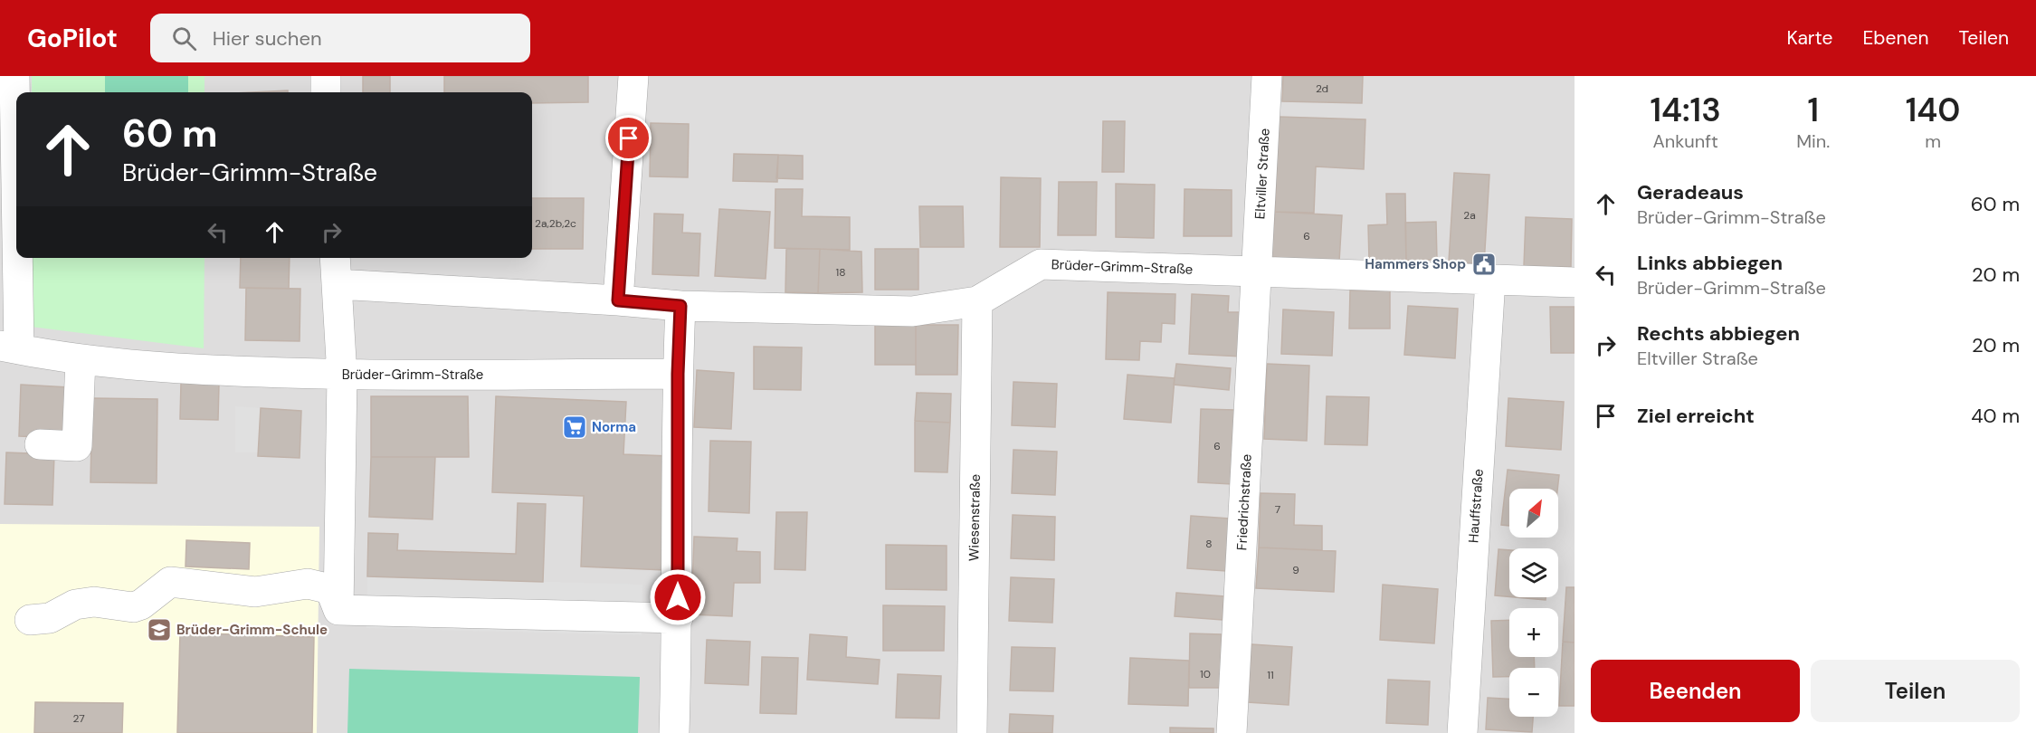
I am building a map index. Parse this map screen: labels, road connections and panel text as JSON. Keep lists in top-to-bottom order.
{
  "streets": {
    "street": [
      "Eltviller Straße",
      "Brüder-Grimm-Straße",
      "Friedrichstraße",
      "Hauffstraße",
      "Wiesenstraße"
    ]
  },
  "crossings": [
    ["Eltviller Straße", "Brüder-Grimm-Straße"],
    ["Eltviller Straße", "Friedrichstraße"],
    ["Brüder-Grimm-Straße", "Friedrichstraße"],
    ["Brüder-Grimm-Straße", "Hauffstraße"],
    ["Brüder-Grimm-Straße", "Wiesenstraße"]
  ],
  "places": {
    "public building": ["Hammers Shop"],
    "supermarket": ["Norma"],
    "school or university": ["Brüder-Grimm-Schule"]
  },
  "house_numbers": [
    "2d",
    "2a",
    "2a,2b,2c",
    "6",
    "18",
    "6",
    "7",
    "8",
    "9",
    "10",
    "11",
    "27"
  ],
  "north": "top right",
  "page": {
    "header": "GoPilot",
    "search": "Hier suchen",
    "nav": ["Karte", "Ebenen", "Teilen"],
    "eta": [
      "14:13",
      "Ankunft",
      "1",
      "Min.",
      "140",
      "m"
    ],
    "turn": ["60 m", "Brüder-Grimm-Straße"],
    "list": [
      {
        "name": "Geradeaus",
        "note": "Brüder-Grimm-Straße",
        "value": "60 m"
      },
      {
        "name": "Links abbiegen",
        "note": "Brüder-Grimm-Straße",
        "value": "20 m"
      },
      {
        "name": "Rechts abbiegen",
        "note": "Eltviller Straße",
        "value": "20 m"
      },
      {
        "name": "Ziel erreicht",
        "value": "40 m"
      }
    ],
    "map_buttons": ["+", "−"],
    "buttons": ["Beenden", "Teilen"]
  }
}
